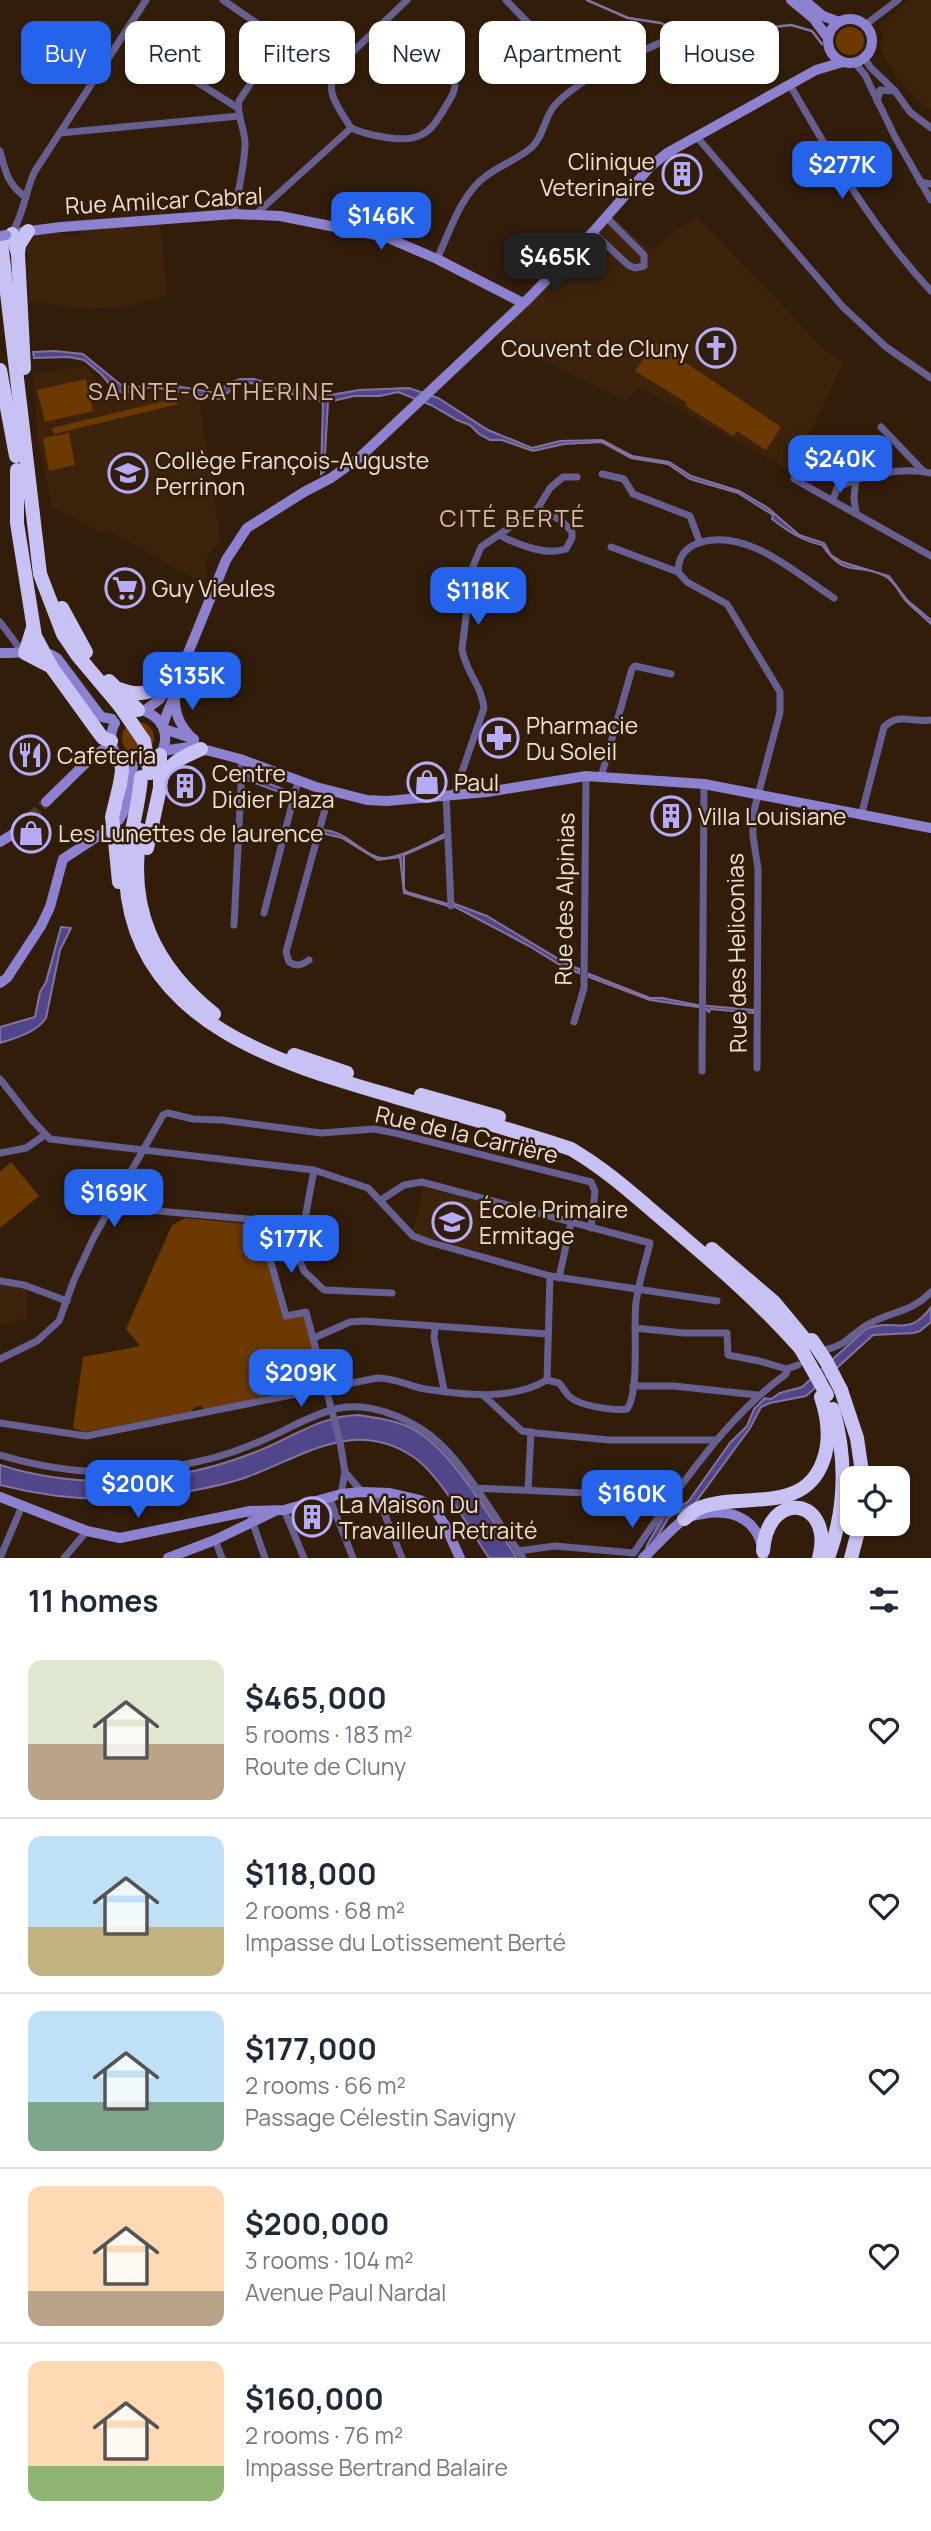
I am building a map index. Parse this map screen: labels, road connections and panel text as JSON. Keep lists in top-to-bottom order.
{
  "streets": {
    "main road": ["Rue Amilcar Cabral"],
    "street": ["Rue des Alpinias", "Rue des Heliconias", "Rue de la Carrière"]
  },
  "districts": ["SAINTE-CATHERINE", "CITÉ BERTÉ"],
  "places": {
    "building": [
      "Clinique Veterinaire",
      "Centre Didier Plaza",
      "Villa Louisiane",
      "La Maison Du Travailleur Retraité"
    ],
    "church": ["Couvent de Cluny"],
    "school or university": ["Collège François-Auguste Perrinon", "École Primaire Ermitage"],
    "supermarket": ["Guy Vieules"],
    "pharmacy": ["Pharmacie Du Soleil"],
    "restaurant": ["Cafeteria"],
    "shop": ["Paul", "Les Lunettes de laurence"]
  },
  "page": {
    "chip": [
      "Buy",
      "Rent",
      "Filters",
      "New",
      "Apartment",
      "House"
    ],
    "price": [
      "$277K",
      "$146K",
      "$465K",
      "$240K",
      "$118K",
      "$135K",
      "$169K",
      "$177K",
      "$209K",
      "$200K",
      "$160K"
    ],
    "heading": "11 homes",
    "list": [
      {
        "name": "$465,000",
        "note": "5 rooms · 183 m² · Route de Cluny"
      },
      {
        "name": "$118,000",
        "note": "2 rooms · 68 m² · Impasse du Lotissement Berté"
      },
      {
        "name": "$177,000",
        "note": "2 rooms · 66 m² · Passage Célestin Savigny"
      },
      {
        "name": "$200,000",
        "note": "3 rooms · 104 m² · Avenue Paul Nardal"
      },
      {
        "name": "$160,000",
        "note": "2 rooms · 76 m² · Impasse Bertrand Balaire"
      }
    ]
  }
}
